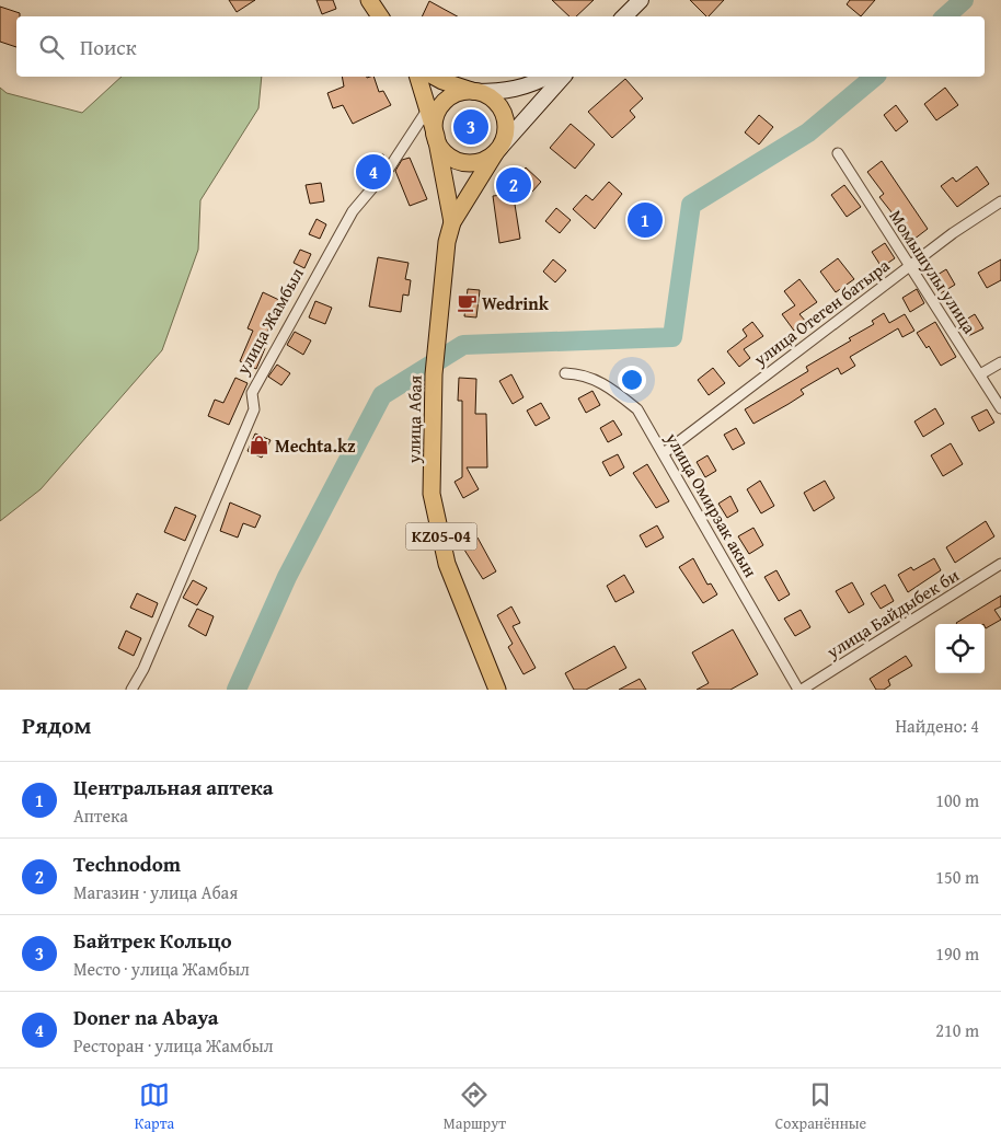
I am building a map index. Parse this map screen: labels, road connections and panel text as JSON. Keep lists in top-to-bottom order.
{
  "streets": {
    "main road": ["улица Абая", "KZ05-04"],
    "street": [
      "Момышулы улица",
      "улица Отеген батыра",
      "улица Жамбыл",
      "улица Омирзак акын",
      "улица Байдыбек би"
    ]
  },
  "crossings": [
    ["Момышулы улица", "улица Отеген батыра"],
    ["улица Отеген батыра", "улица Омирзак акын"],
    ["улица Жамбыл", "KZ05-04"],
    ["улица Абая", "KZ05-04"],
    ["улица Омирзак акын", "улица Байдыбек би"]
  ],
  "places": {
    "cafe": ["Wedrink"],
    "shop": ["Mechta.kz"]
  },
  "page": {
    "search": "Поиск",
    "pins": [
      "3",
      "4",
      "2",
      "1"
    ],
    "heading": ["Рядом", "Найдено: 4"],
    "list": [
      {
        "mark": "1",
        "name": "Центральная аптека",
        "note": "Аптека",
        "value": "100 m"
      },
      {
        "mark": "2",
        "name": "Technodom",
        "note": "Магазин · улица Абая",
        "value": "150 m"
      },
      {
        "mark": "3",
        "name": "Байтрек Кольцо",
        "note": "Место · улица Жамбыл",
        "value": "190 m"
      },
      {
        "mark": "4",
        "name": "Doner na Abaya",
        "note": "Ресторан · улица Жамбыл",
        "value": "210 m"
      }
    ],
    "nav": ["Карта", "Маршрут", "Сохранённые"]
  }
}
